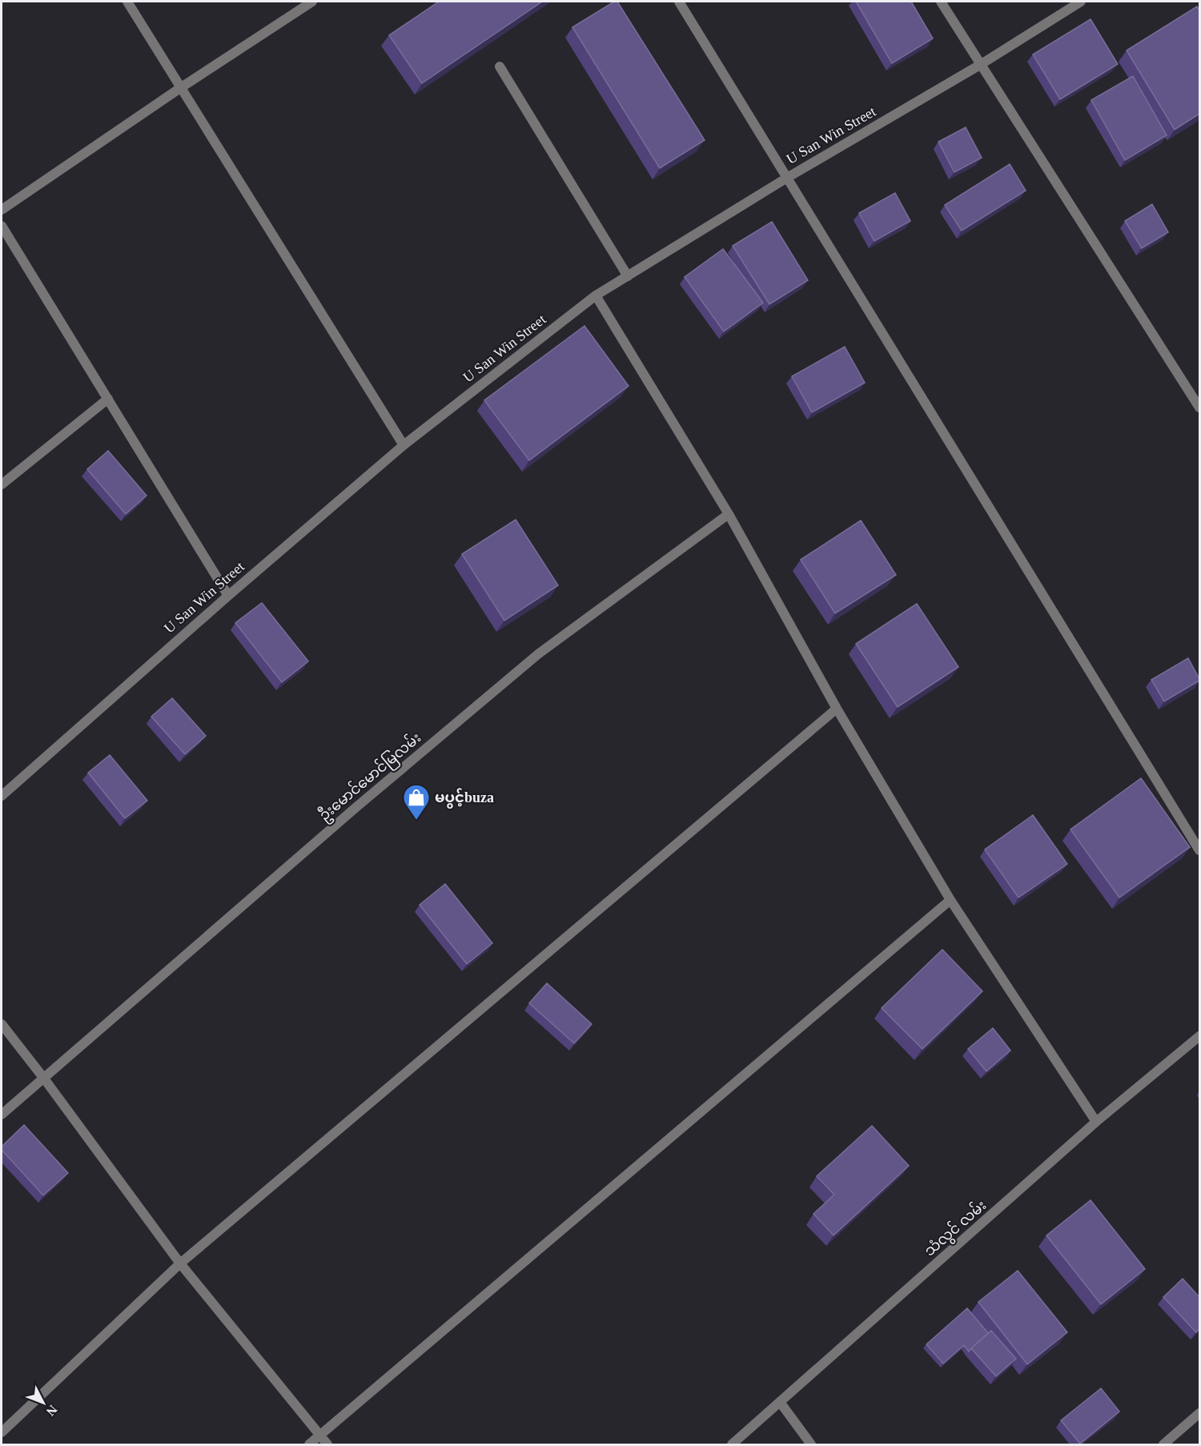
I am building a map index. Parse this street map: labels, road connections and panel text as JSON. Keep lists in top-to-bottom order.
{
  "streets": {
    "street": ["U San Win Street", "ဦးမောင်မောင်မြလမ်း", "သံလွင် လမ်း"]
  },
  "places": {
    "shop": ["မပွင့်buza"]
  },
  "north": "bottom right"
}
